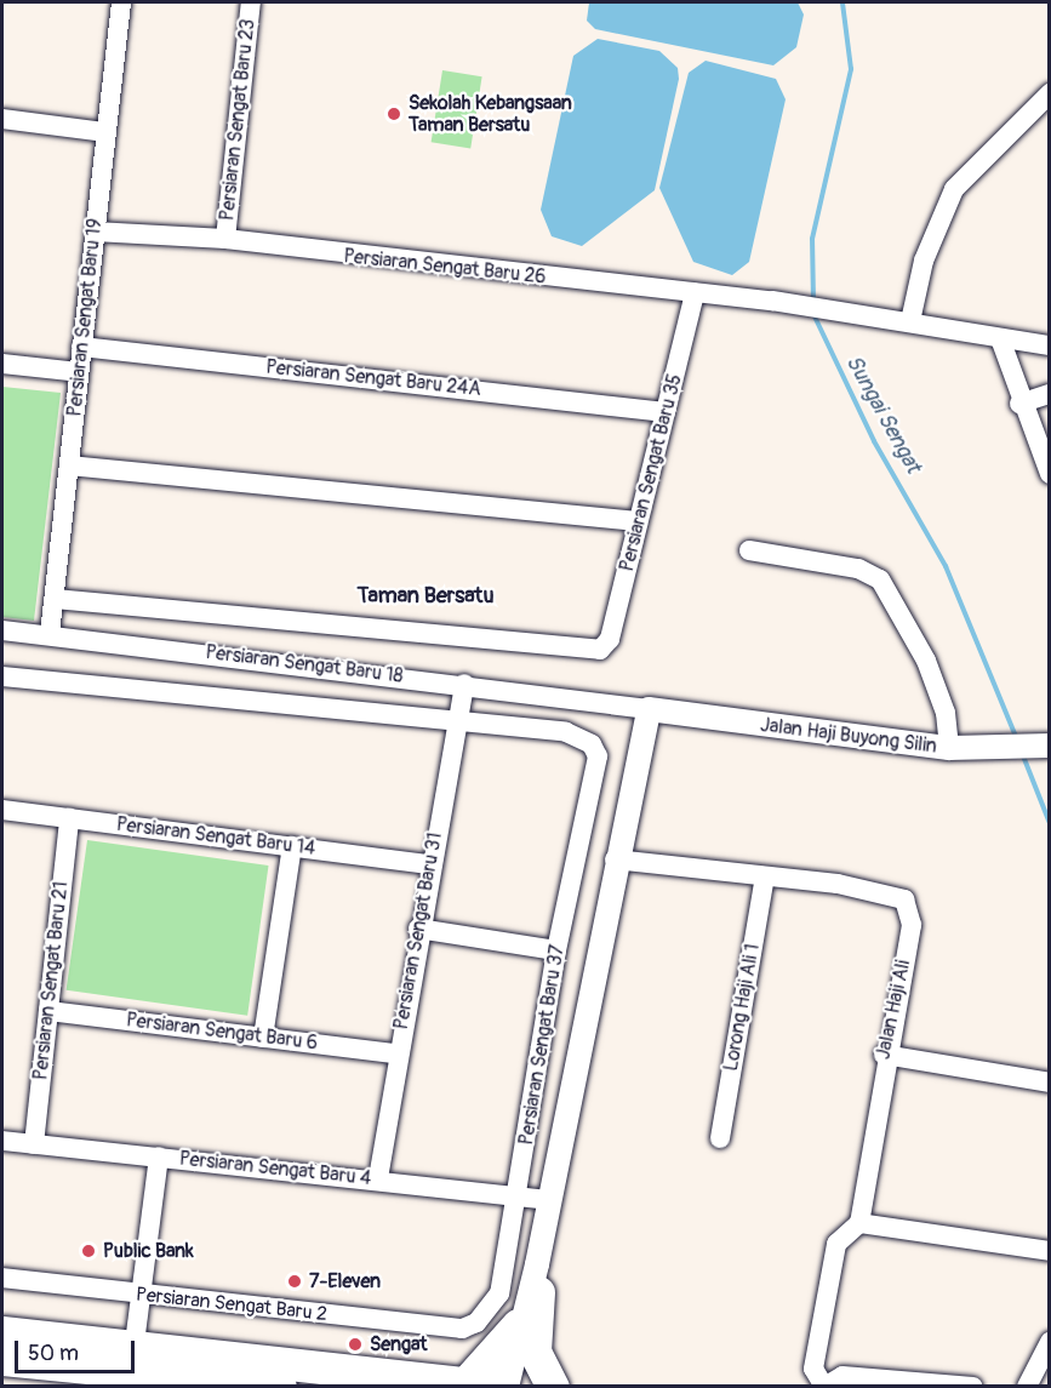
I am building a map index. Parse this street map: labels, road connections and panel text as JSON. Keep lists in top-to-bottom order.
{
  "streets": {
    "street": [
      "Persiaran Sengat Baru 23",
      "Persiaran Sengat Baru 26",
      "Persiaran Sengat Baru 19",
      "Persiaran Sengat Baru 24A",
      "Persiaran Sengat Baru 35",
      "Persiaran Sengat Baru 18",
      "Jalan Haji Buyong Silin",
      "Persiaran Sengat Baru 14",
      "Persiaran Sengat Baru 31",
      "Persiaran Sengat Baru 21",
      "Lorong Haji Ali 1",
      "Jalan Haji Ali",
      "Persiaran Sengat Baru 6",
      "Persiaran Sengat Baru 37",
      "Persiaran Sengat Baru 4",
      "Persiaran Sengat Baru 2"
    ]
  },
  "crossings": [
    ["Persiaran Sengat Baru 23", "Persiaran Sengat Baru 26"],
    ["Persiaran Sengat Baru 26", "Persiaran Sengat Baru 19"],
    ["Persiaran Sengat Baru 26", "Persiaran Sengat Baru 35"],
    ["Persiaran Sengat Baru 19", "Persiaran Sengat Baru 24A"],
    ["Persiaran Sengat Baru 19", "Persiaran Sengat Baru 35"],
    ["Persiaran Sengat Baru 19", "Persiaran Sengat Baru 18"],
    ["Persiaran Sengat Baru 24A", "Persiaran Sengat Baru 35"],
    ["Persiaran Sengat Baru 18", "Jalan Haji Buyong Silin"],
    ["Persiaran Sengat Baru 18", "Persiaran Sengat Baru 31"],
    ["Persiaran Sengat Baru 14", "Persiaran Sengat Baru 31"],
    ["Persiaran Sengat Baru 14", "Persiaran Sengat Baru 21"],
    ["Persiaran Sengat Baru 31", "Persiaran Sengat Baru 6"],
    ["Persiaran Sengat Baru 31", "Persiaran Sengat Baru 37"],
    ["Persiaran Sengat Baru 31", "Persiaran Sengat Baru 4"],
    ["Persiaran Sengat Baru 21", "Persiaran Sengat Baru 6"],
    ["Persiaran Sengat Baru 21", "Persiaran Sengat Baru 4"],
    ["Lorong Haji Ali 1", "Jalan Haji Ali"],
    ["Persiaran Sengat Baru 37", "Persiaran Sengat Baru 4"],
    ["Persiaran Sengat Baru 37", "Persiaran Sengat Baru 2"]
  ],
  "districts": ["Taman Bersatu"],
  "water": ["Sungai Sengat"],
  "places": [
    "Sekolah Kebangsaan Taman Bersatu",
    "Public Bank",
    "7-Eleven",
    "Sengat"
  ],
  "scale_bar": "50 m"
}
